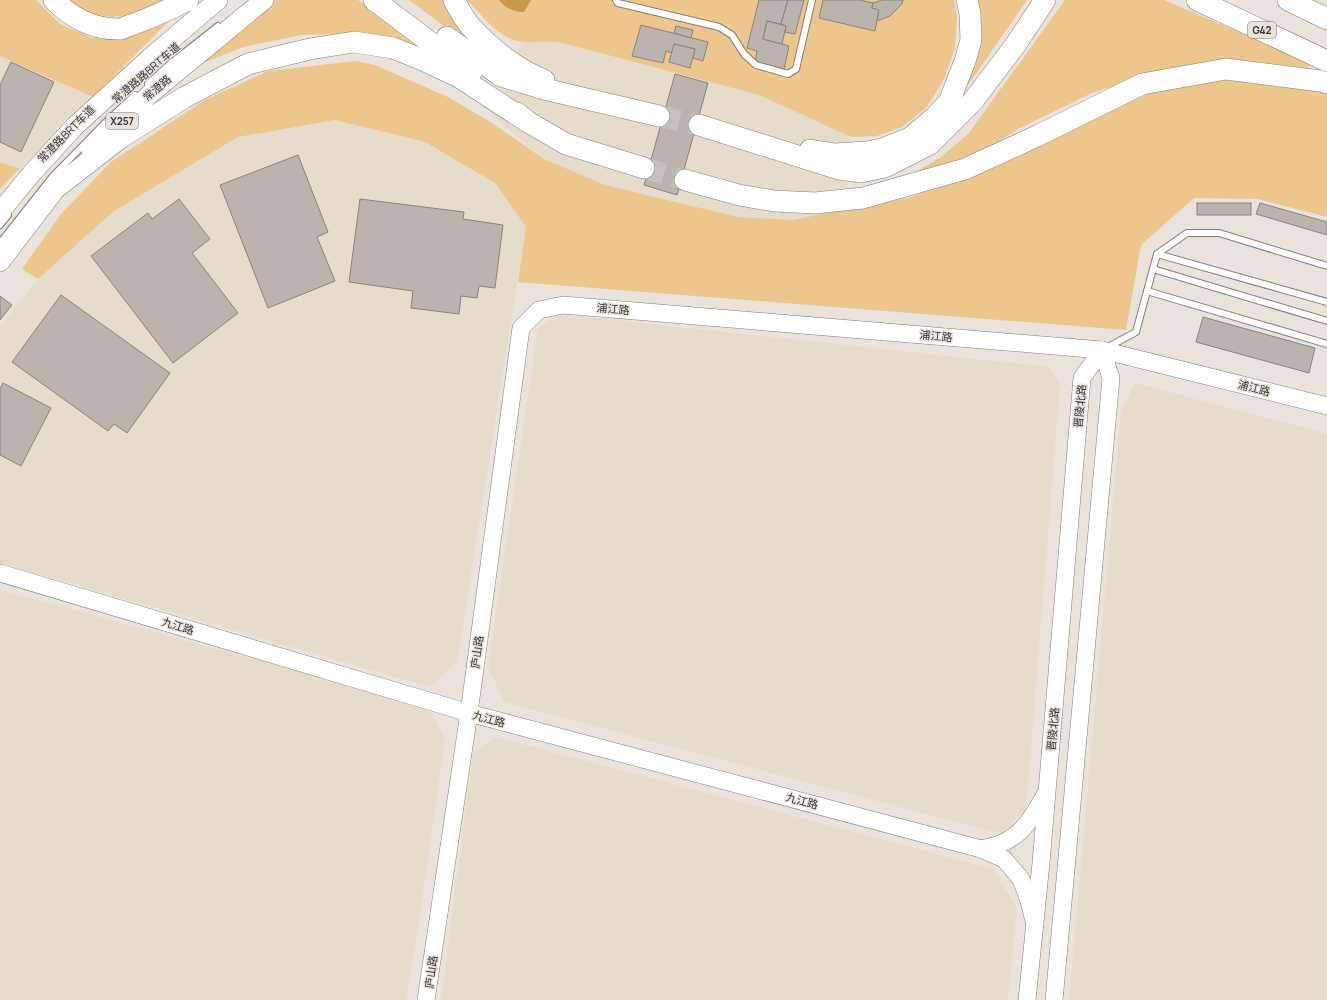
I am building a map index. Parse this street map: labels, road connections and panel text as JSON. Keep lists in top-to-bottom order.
{
  "streets": {
    "highway": ["G42"],
    "main road": ["常澄路", "X257"],
    "street": [
      "浦江路",
      "晋陵北路",
      "九江路",
      "庐山路"
    ],
    "lane": ["常澄路路BRT车道", "常澄路BRT车道"]
  },
  "crossings": [
    ["浦江路", "晋陵北路"],
    ["浦江路", "庐山路"],
    ["晋陵北路", "九江路"],
    ["九江路", "庐山路"]
  ]
}
